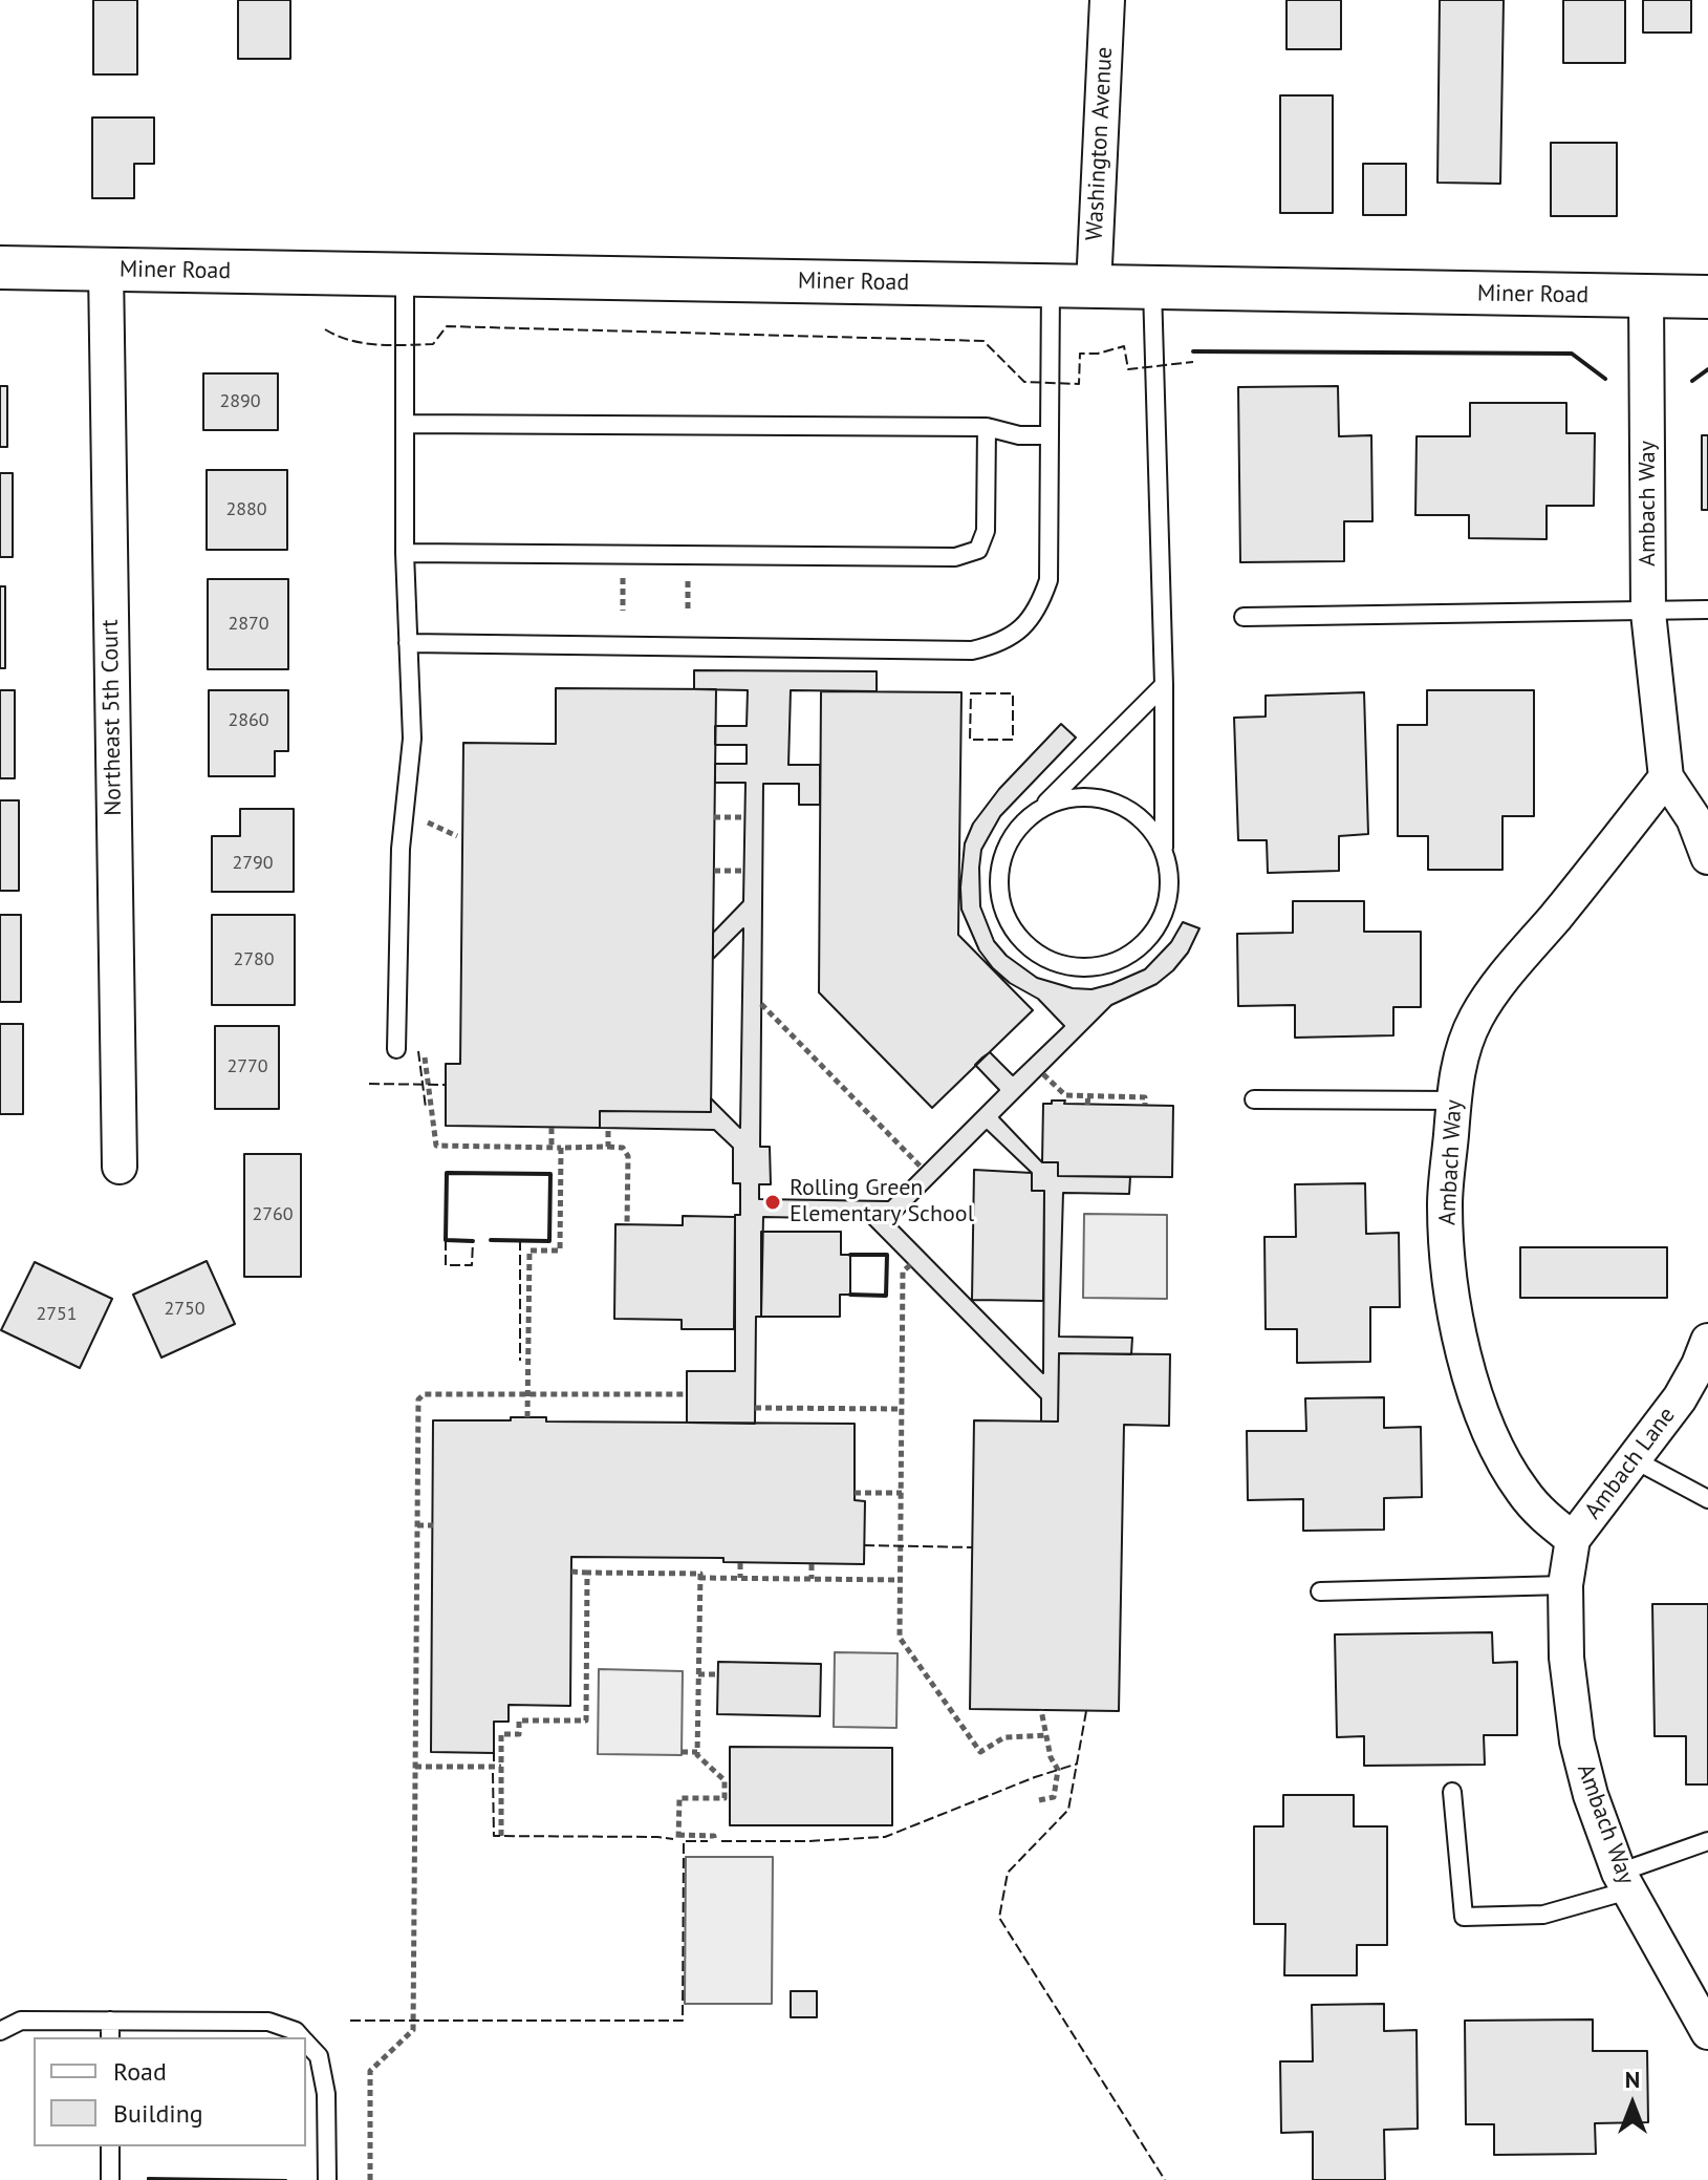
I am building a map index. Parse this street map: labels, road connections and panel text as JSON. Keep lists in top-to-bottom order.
{
  "streets": {
    "street": [
      "Washington Avenue",
      "Miner Road",
      "Ambach Way",
      "Northeast 5th Court",
      "Ambach Lane"
    ]
  },
  "crossings": [
    ["Washington Avenue", "Miner Road"],
    ["Miner Road", "Ambach Way"],
    ["Miner Road", "Northeast 5th Court"],
    ["Ambach Way", "Ambach Lane"]
  ],
  "places": ["Rolling Green Elementary School"],
  "house_numbers": [
    "2890",
    "2880",
    "2870",
    "2860",
    "2790",
    "2780",
    "2770",
    "2760",
    "2750",
    "2751"
  ],
  "legend": ["Road", "Building"],
  "north": "top"
}
